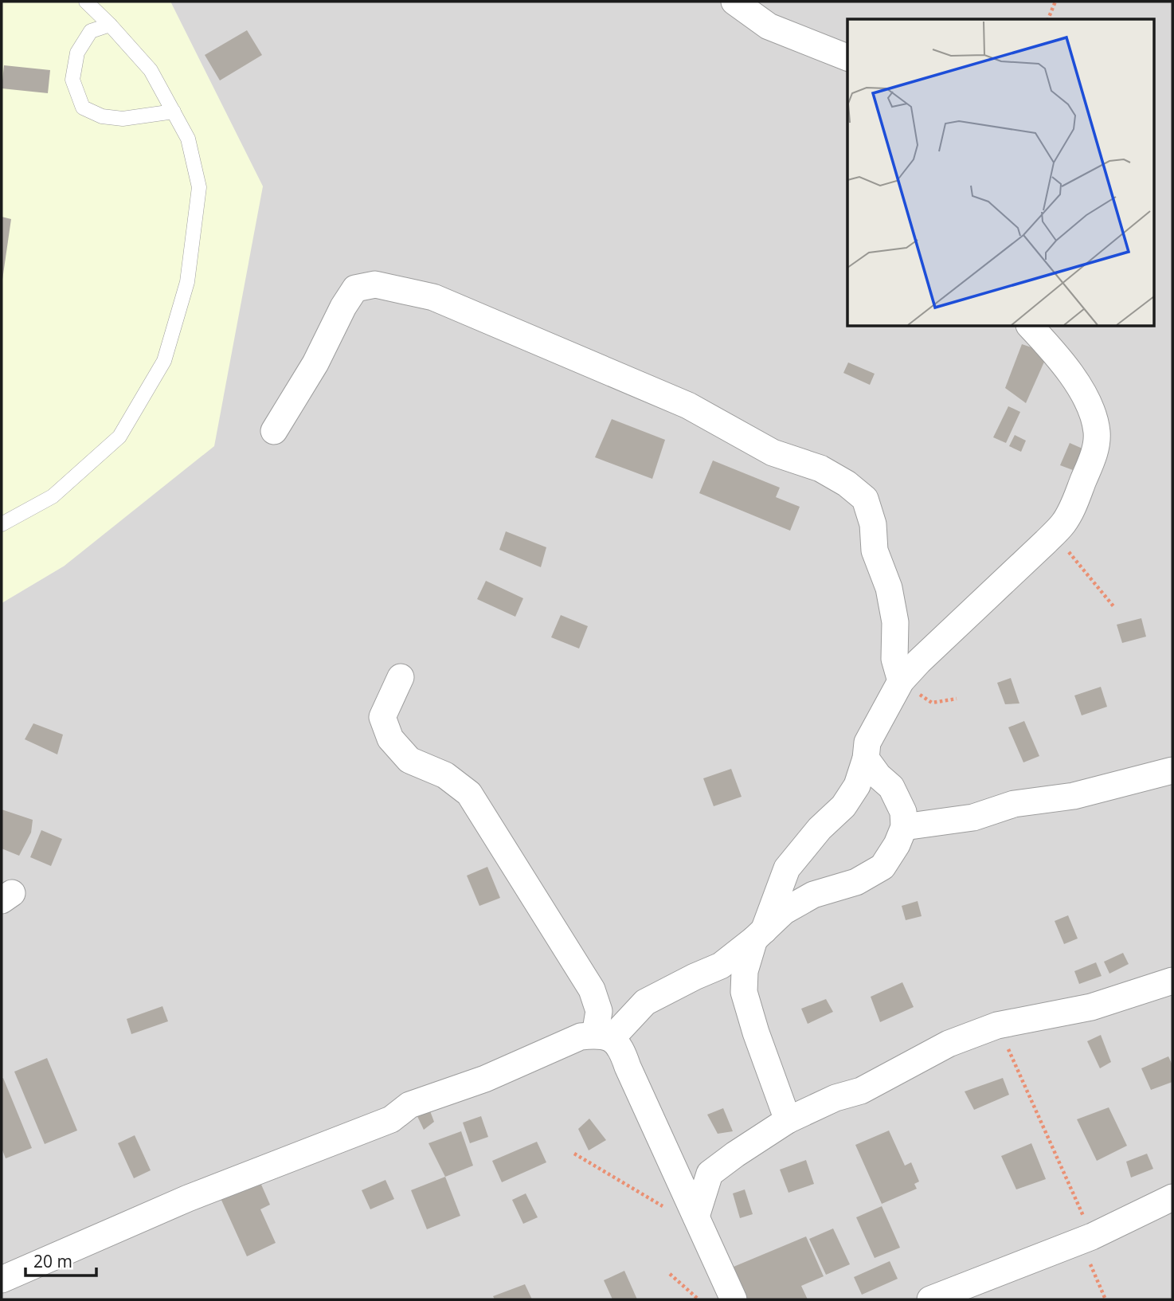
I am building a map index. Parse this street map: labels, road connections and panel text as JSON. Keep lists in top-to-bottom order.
{
  "scale_bar": "20 m"
}
